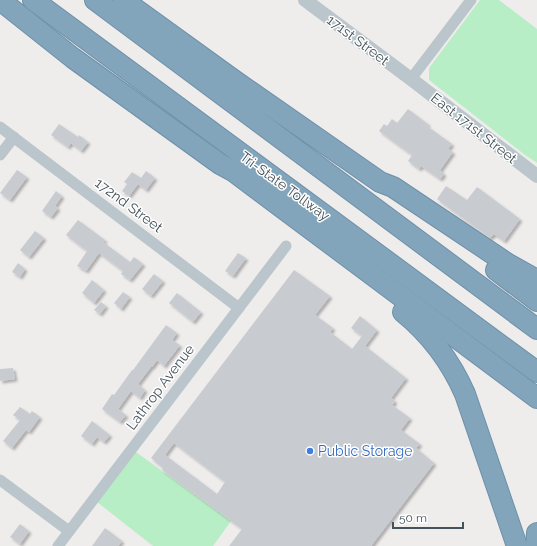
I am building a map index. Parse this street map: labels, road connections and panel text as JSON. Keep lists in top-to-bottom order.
{
  "streets": {
    "highway": ["Tri-State Tollway"],
    "street": [
      "171st Street",
      "East 171st Street",
      "172nd Street",
      "Lathrop Avenue"
    ]
  },
  "crossings": [
    ["171st Street", "East 171st Street"],
    ["172nd Street", "Lathrop Avenue"]
  ],
  "places": ["Public Storage"],
  "scale_bar": "50 m"
}
